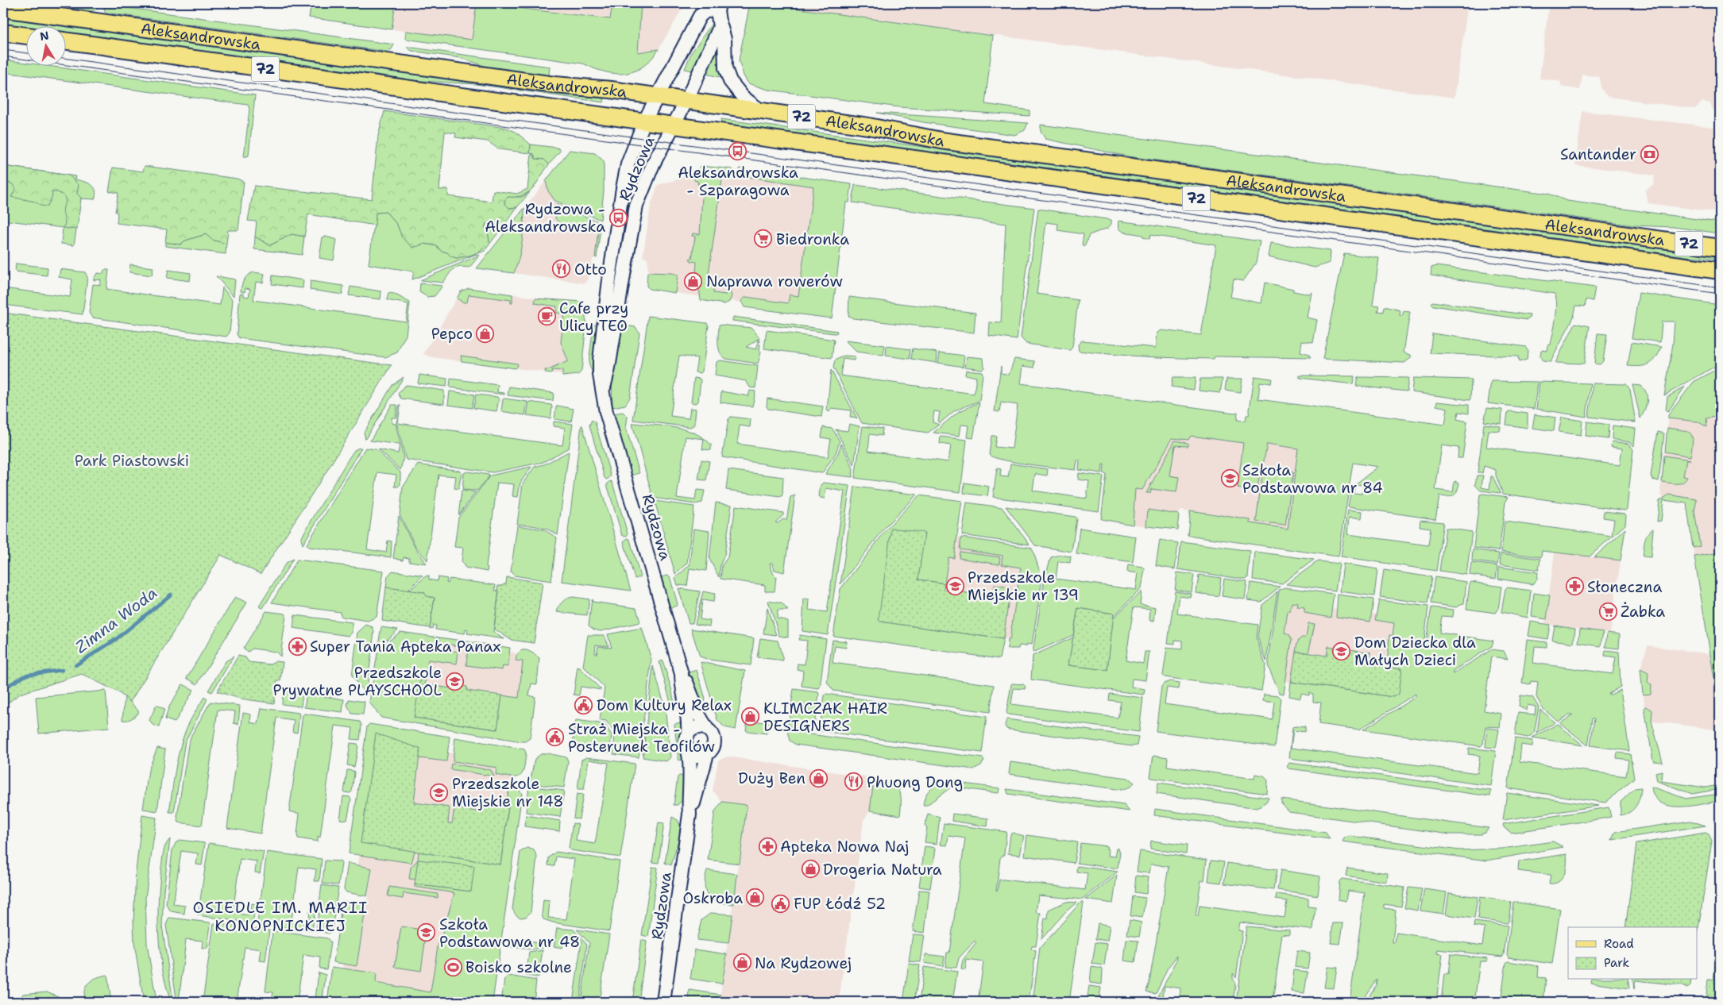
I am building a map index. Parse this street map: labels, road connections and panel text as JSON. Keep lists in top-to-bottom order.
{
  "streets": {
    "main road": ["Aleksandrowska", "72"],
    "street": ["Rydzowa"]
  },
  "crossings": [
    ["Aleksandrowska", "Rydzowa"]
  ],
  "districts": ["OSIEDLE IM. MARII KONOPNICKIEJ"],
  "water": ["Zimna Woda"],
  "parks": ["Park Piastowski"],
  "places": {
    "bus stop": ["Aleksandrowska - Szparagowa", "Rydzowa - Aleksandrowska"],
    "bank": ["Santander"],
    "supermarket": ["Biedronka", "Żabka"],
    "restaurant": ["Otto", "Phuong Dong"],
    "shop": [
      "Naprawa rowerów",
      "Pepco",
      "KLIMCZAK HAIR DESIGNERS",
      "Duży Ben",
      "Drogeria Natura",
      "Oskroba",
      "Na Rydzowej"
    ],
    "cafe": ["Cafe przy Ulicy TEO"],
    "school or university": [
      "Szkoła Podstawowa nr 84",
      "Przedszkole Miejskie nr 139",
      "Dom Dziecka dla Małych Dzieci",
      "Przedszkole Prywatne PLAYSCHOOL",
      "Przedszkole Miejskie nr 148",
      "Szkoła Podstawowa nr 48"
    ],
    "pharmacy": ["Słoneczna", "Super Tania Apteka Panax", "Apteka Nowa Naj"],
    "public building": ["Dom Kultury Relax", "Straż Miejska - Posterunek Teofilów", "FUP Łódź 52"],
    "sports": ["Boisko szkolne"]
  },
  "legend": ["Road", "Park"],
  "north": "top"
}
